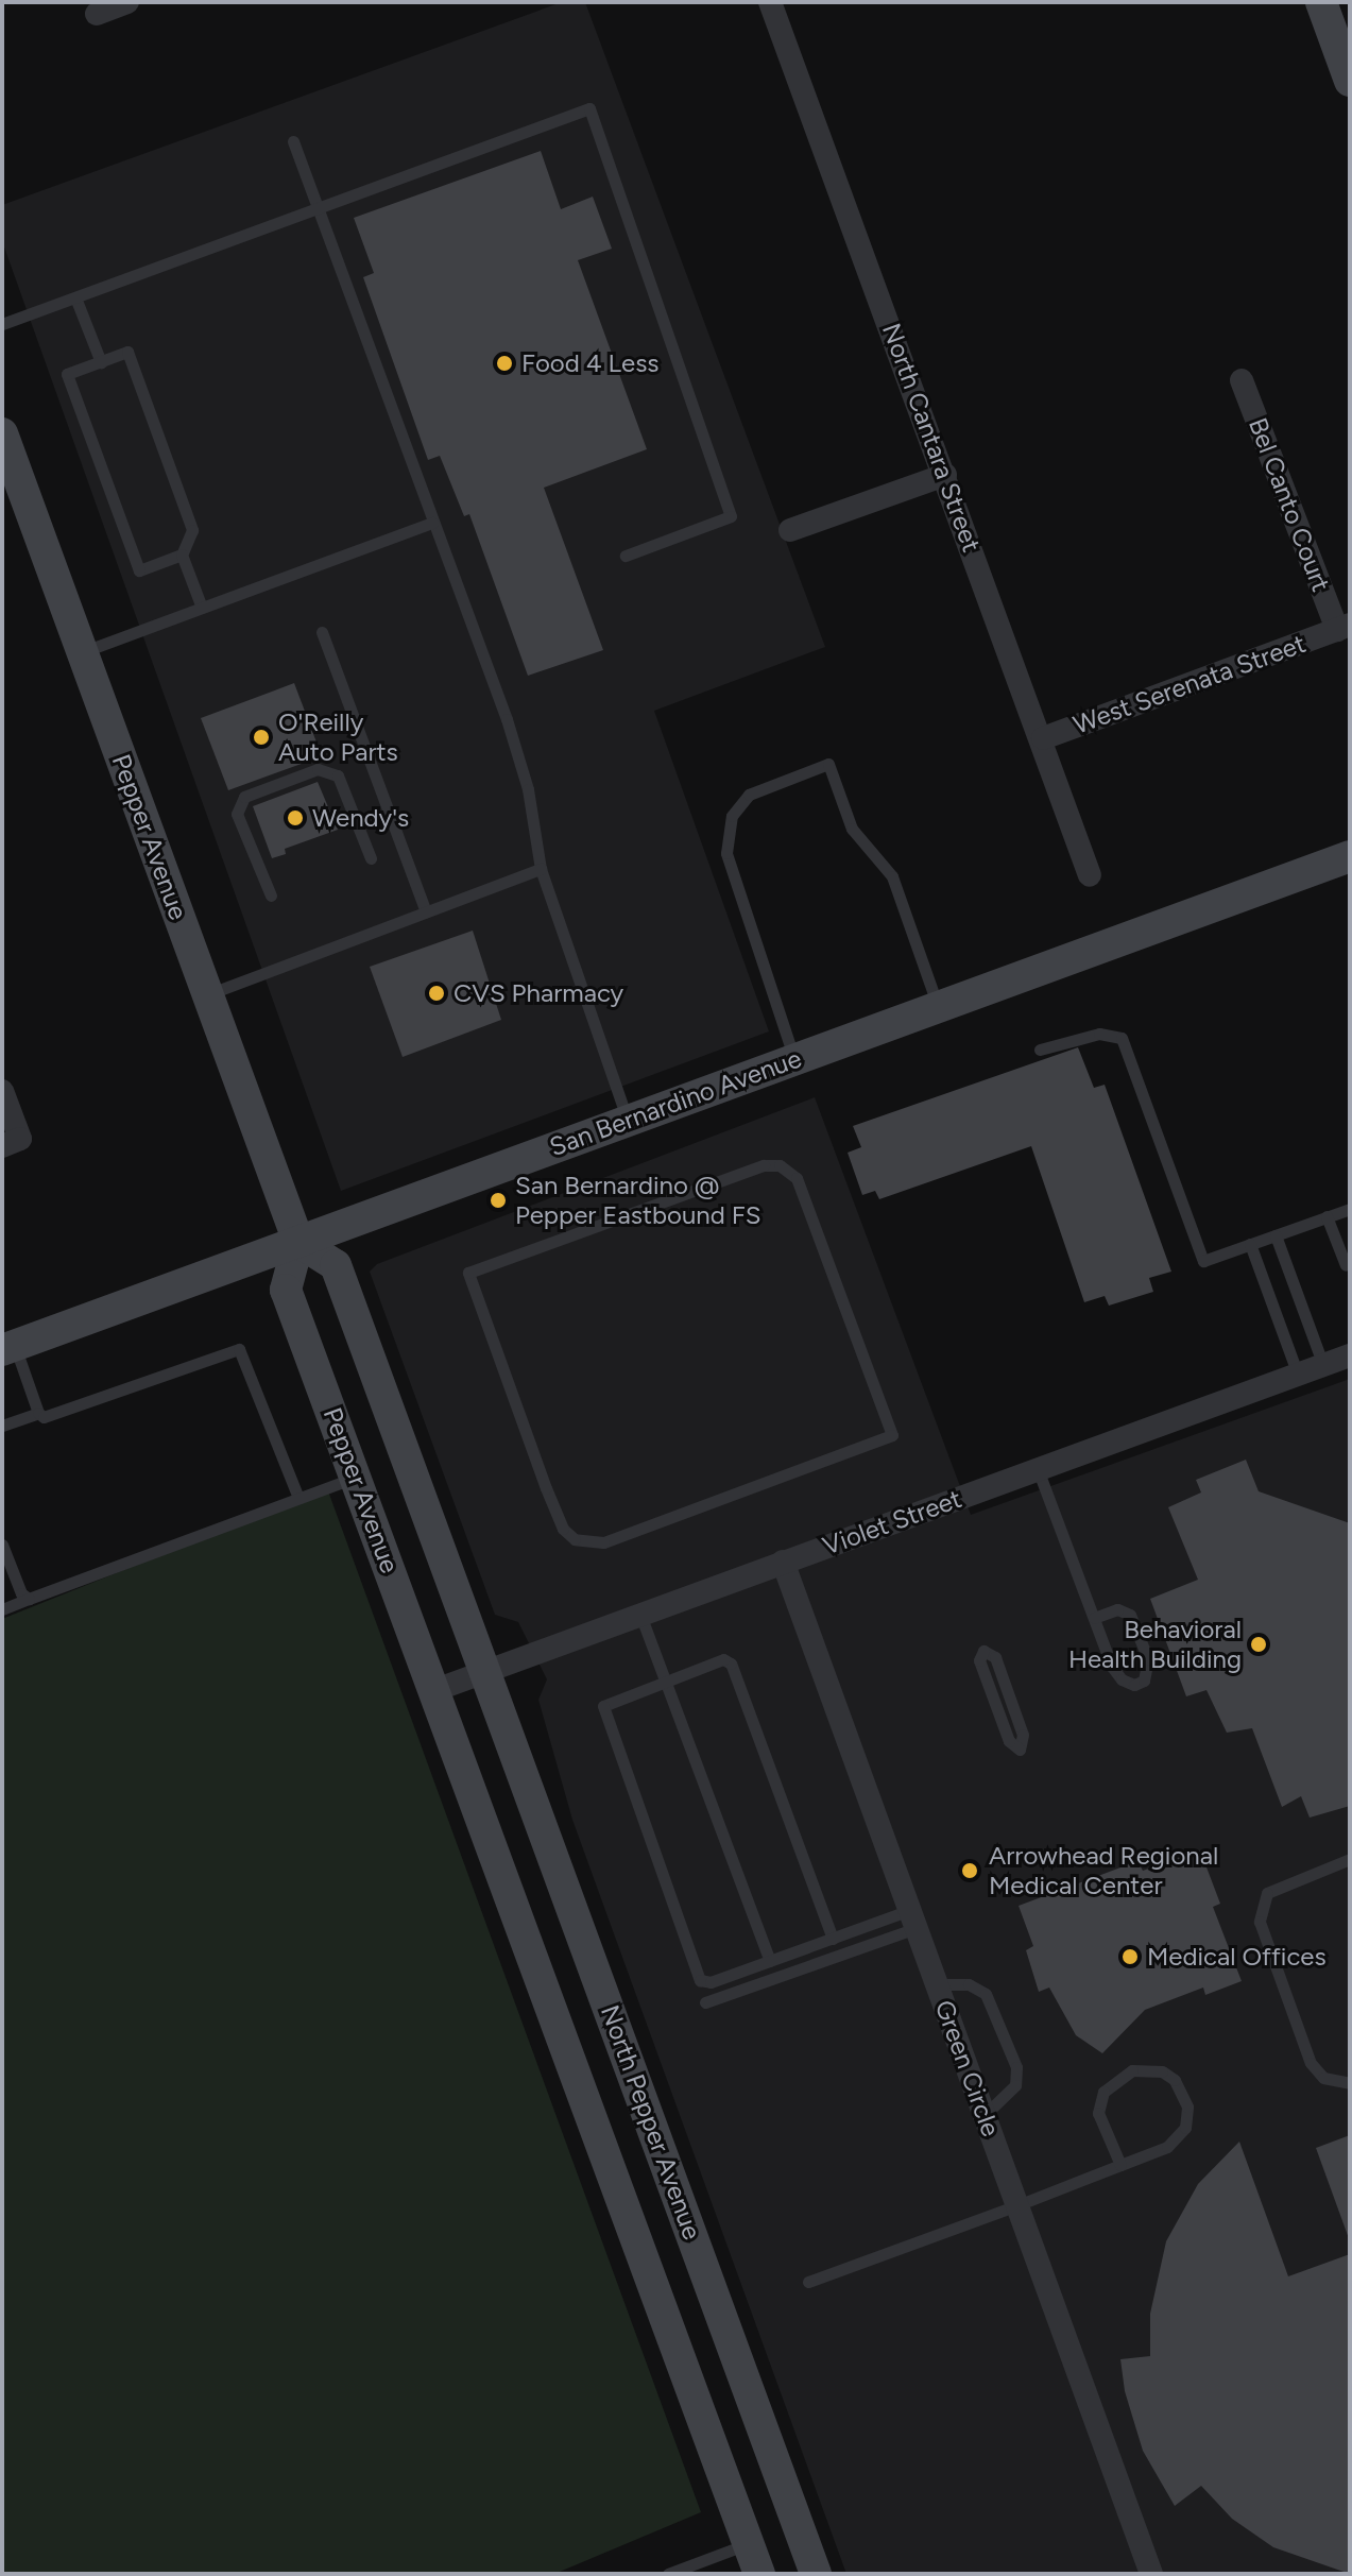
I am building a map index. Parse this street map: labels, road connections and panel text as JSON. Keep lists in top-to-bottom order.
{
  "streets": {
    "main road": ["Pepper Avenue", "San Bernardino Avenue", "North Pepper Avenue"],
    "street": [
      "North Cantara Street",
      "Bel Canto Court",
      "West Serenata Street",
      "Violet Street",
      "Green Circle"
    ]
  },
  "crossings": [
    ["North Cantara Street", "West Serenata Street"],
    ["Bel Canto Court", "West Serenata Street"],
    ["Pepper Avenue", "San Bernardino Avenue"],
    ["Pepper Avenue", "Violet Street"],
    ["Violet Street", "Green Circle"],
    ["Violet Street", "North Pepper Avenue"]
  ],
  "places": [
    "Food 4 Less",
    "O'Reilly Auto Parts",
    "Wendy's",
    "CVS Pharmacy",
    "San Bernardino @ Pepper Eastbound FS",
    "Behavioral Health Building",
    "Arrowhead Regional Medical Center",
    "Medical Offices"
  ]
}
